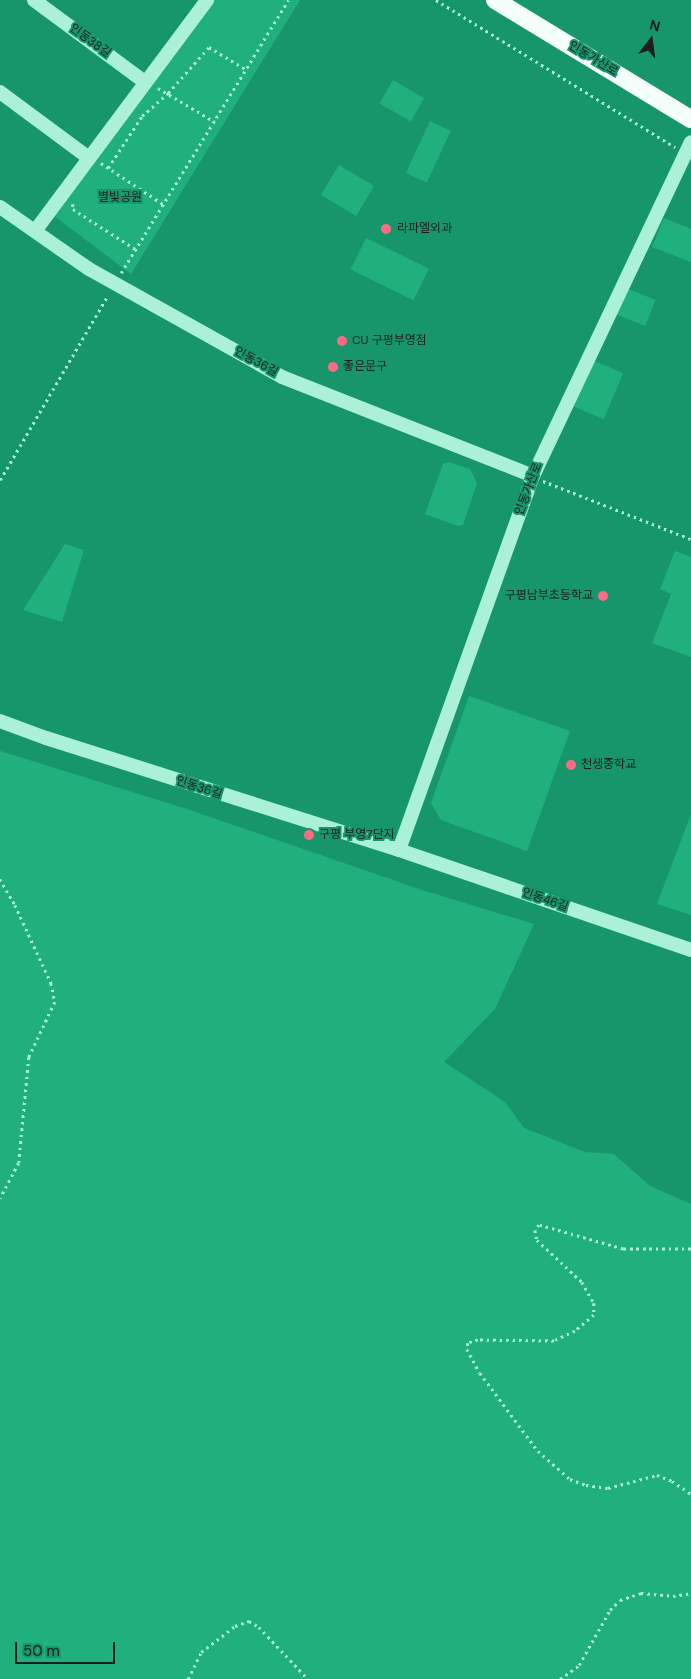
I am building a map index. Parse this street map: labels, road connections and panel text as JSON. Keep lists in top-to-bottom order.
{
  "streets": {
    "main road": ["인동가산로"],
    "street": ["인동38길", "인동36길", "인동46길"]
  },
  "crossings": [
    ["인동가산로", "인동36길"],
    ["인동가산로", "인동46길"],
    ["인동36길", "인동46길"]
  ],
  "parks": ["별빛공원"],
  "places": [
    "라파엘외과",
    "CU 구평부영점",
    "좋은문구",
    "구평남부초등학교",
    "천생중학교",
    "구평 부영7단지"
  ],
  "scale_bar": "50 m",
  "north": "top"
}
